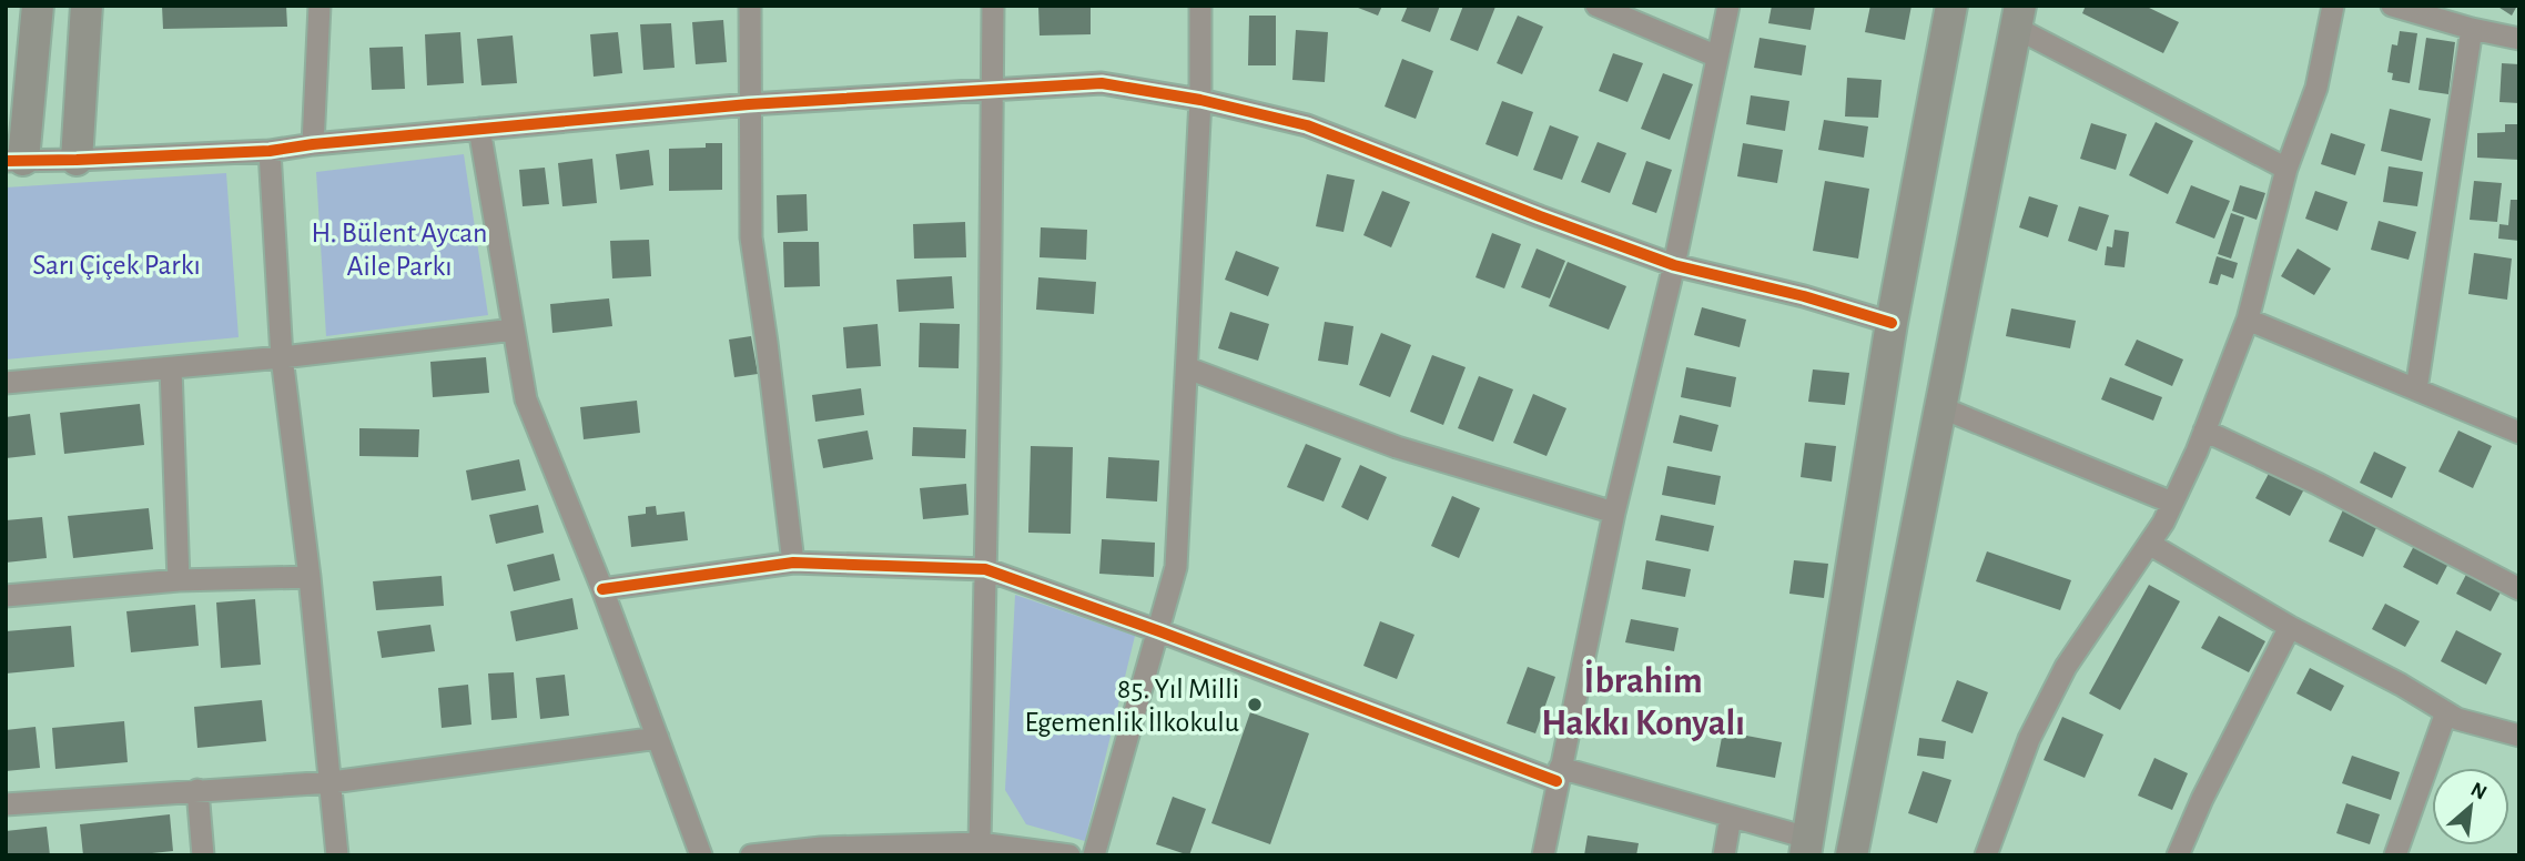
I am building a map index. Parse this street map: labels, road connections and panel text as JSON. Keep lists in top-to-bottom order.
{
  "districts": ["İbrahim Hakkı Konyalı"],
  "parks": ["H. Bülent Aycan Aile Parkı", "Sarı Çiçek Parkı"],
  "places": ["85. Yıl Milli Egemenlik İlkokulu"],
  "north": "top right"
}
